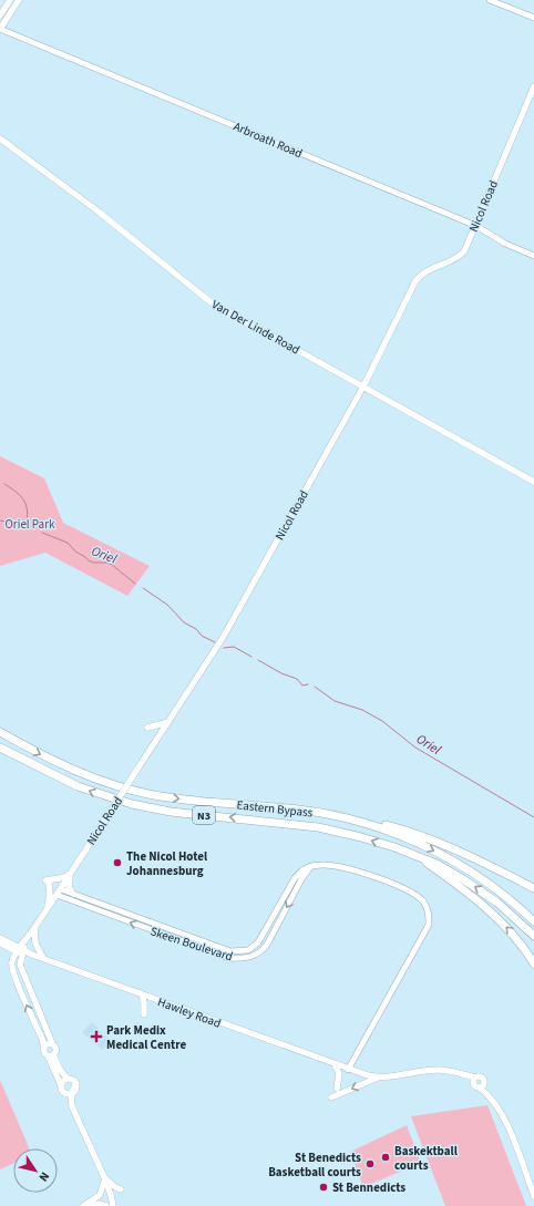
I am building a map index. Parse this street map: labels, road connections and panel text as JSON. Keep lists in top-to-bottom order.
{
  "streets": {
    "highway": ["Eastern Bypass", "N3"],
    "main road": ["Nicol Road", "Van Der Linde Road", "Hawley Road"],
    "street": ["Arbroath Road", "Skeen Boulevard"]
  },
  "crossings": [
    ["Arbroath Road", "Nicol Road"],
    ["Nicol Road", "Van Der Linde Road"],
    ["Nicol Road", "Skeen Boulevard"],
    ["Nicol Road", "Hawley Road"],
    ["Skeen Boulevard", "Hawley Road"]
  ],
  "water": ["Oriel"],
  "parks": ["Oriel Park"],
  "places": {
    "other": [
      "The Nicol Hotel Johannesburg",
      "Baskektball courts",
      "St Benedicts Basketball courts",
      "St Bennedicts"
    ],
    "health": ["Park Medix Medical Centre"]
  },
  "north": "bottom right"
}
